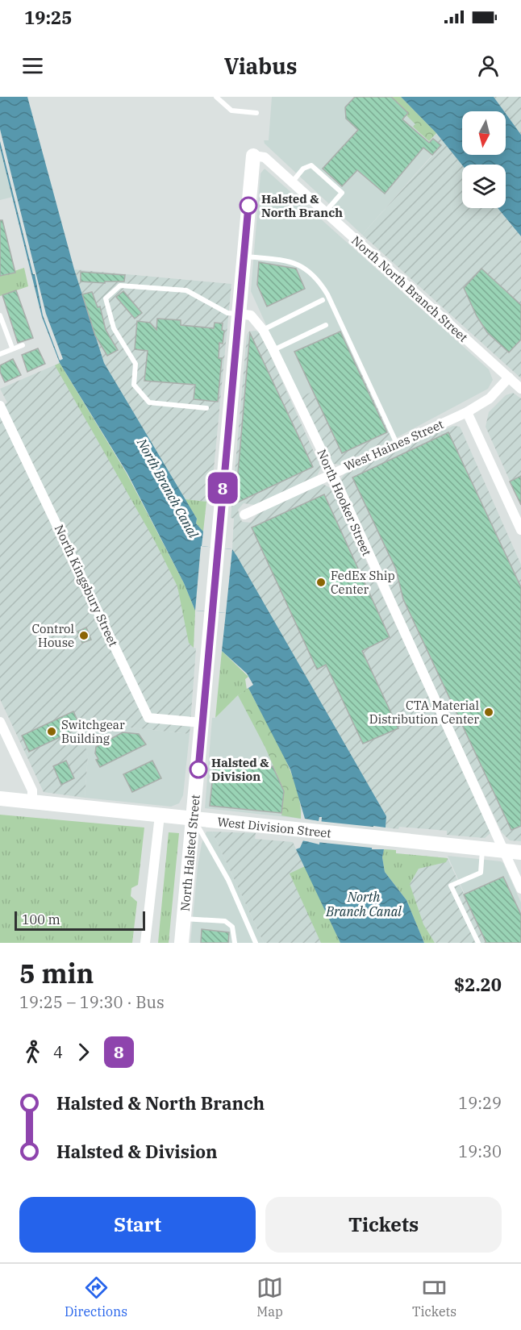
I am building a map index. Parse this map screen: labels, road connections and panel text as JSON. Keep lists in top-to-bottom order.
{
  "streets": {
    "main road": ["West Division Street", "North Halsted Street"],
    "street": [
      "North North Branch Street",
      "West Haines Street",
      "North Hooker Street",
      "North Kingsbury Street"
    ]
  },
  "crossings": [
    ["North North Branch Street", "West Haines Street"],
    ["North North Branch Street", "North Halsted Street"],
    ["West Haines Street", "North Hooker Street"],
    ["North Hooker Street", "West Division Street"],
    ["North Hooker Street", "North Halsted Street"],
    ["North Kingsbury Street", "North Halsted Street"],
    ["West Division Street", "North Halsted Street"]
  ],
  "water": ["North Branch Canal"],
  "places": [
    "Halsted & North Branch",
    "FedEx Ship Center",
    "Control House",
    "CTA Material Distribution Center",
    "Switchgear Building",
    "Halsted & Division"
  ],
  "lines": ["bus line 8"],
  "scale_bar": "100 m",
  "north": "bottom",
  "page": {
    "status": "19:25",
    "header": "Viabus",
    "on_map": "8",
    "scale": "100 m",
    "heading": ["5 min", "19:25 – 19:30 · Bus", "$2.20"],
    "legs": ["4", "8"],
    "list": [
      {
        "name": "Halsted & North Branch",
        "value": "19:29"
      },
      {
        "name": "Halsted & Division",
        "value": "19:30"
      }
    ],
    "buttons": ["Start", "Tickets"],
    "tabs": ["Directions", "Map", "Tickets"]
  }
}
